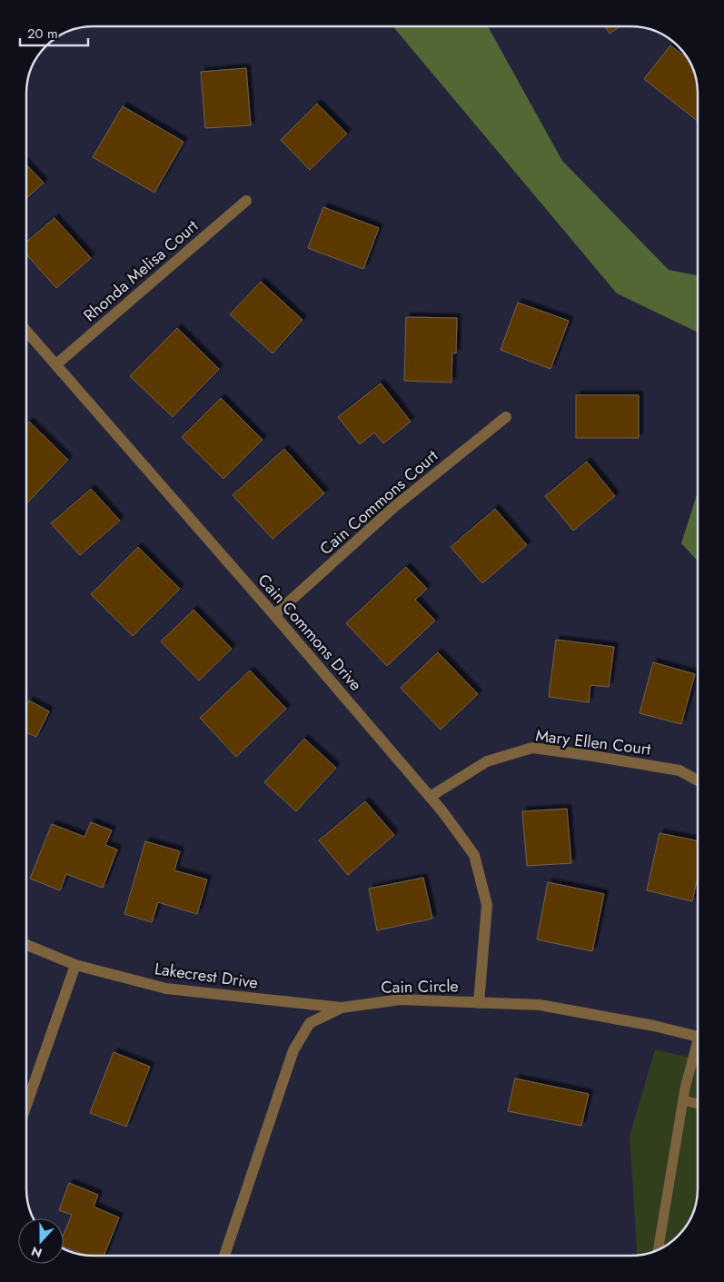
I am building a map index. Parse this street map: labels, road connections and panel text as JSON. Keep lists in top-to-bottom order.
{
  "streets": {
    "street": [
      "Rhonda Melisa Court",
      "Cain Commons Court",
      "Cain Commons Drive",
      "Mary Ellen Court",
      "Lakecrest Drive",
      "Cain Circle"
    ]
  },
  "crossings": [
    ["Rhonda Melisa Court", "Cain Commons Drive"],
    ["Cain Commons Court", "Cain Commons Drive"],
    ["Cain Commons Drive", "Mary Ellen Court"],
    ["Cain Commons Drive", "Cain Circle"],
    ["Lakecrest Drive", "Cain Circle"]
  ],
  "scale_bar": "20 m",
  "north": "bottom"
}
